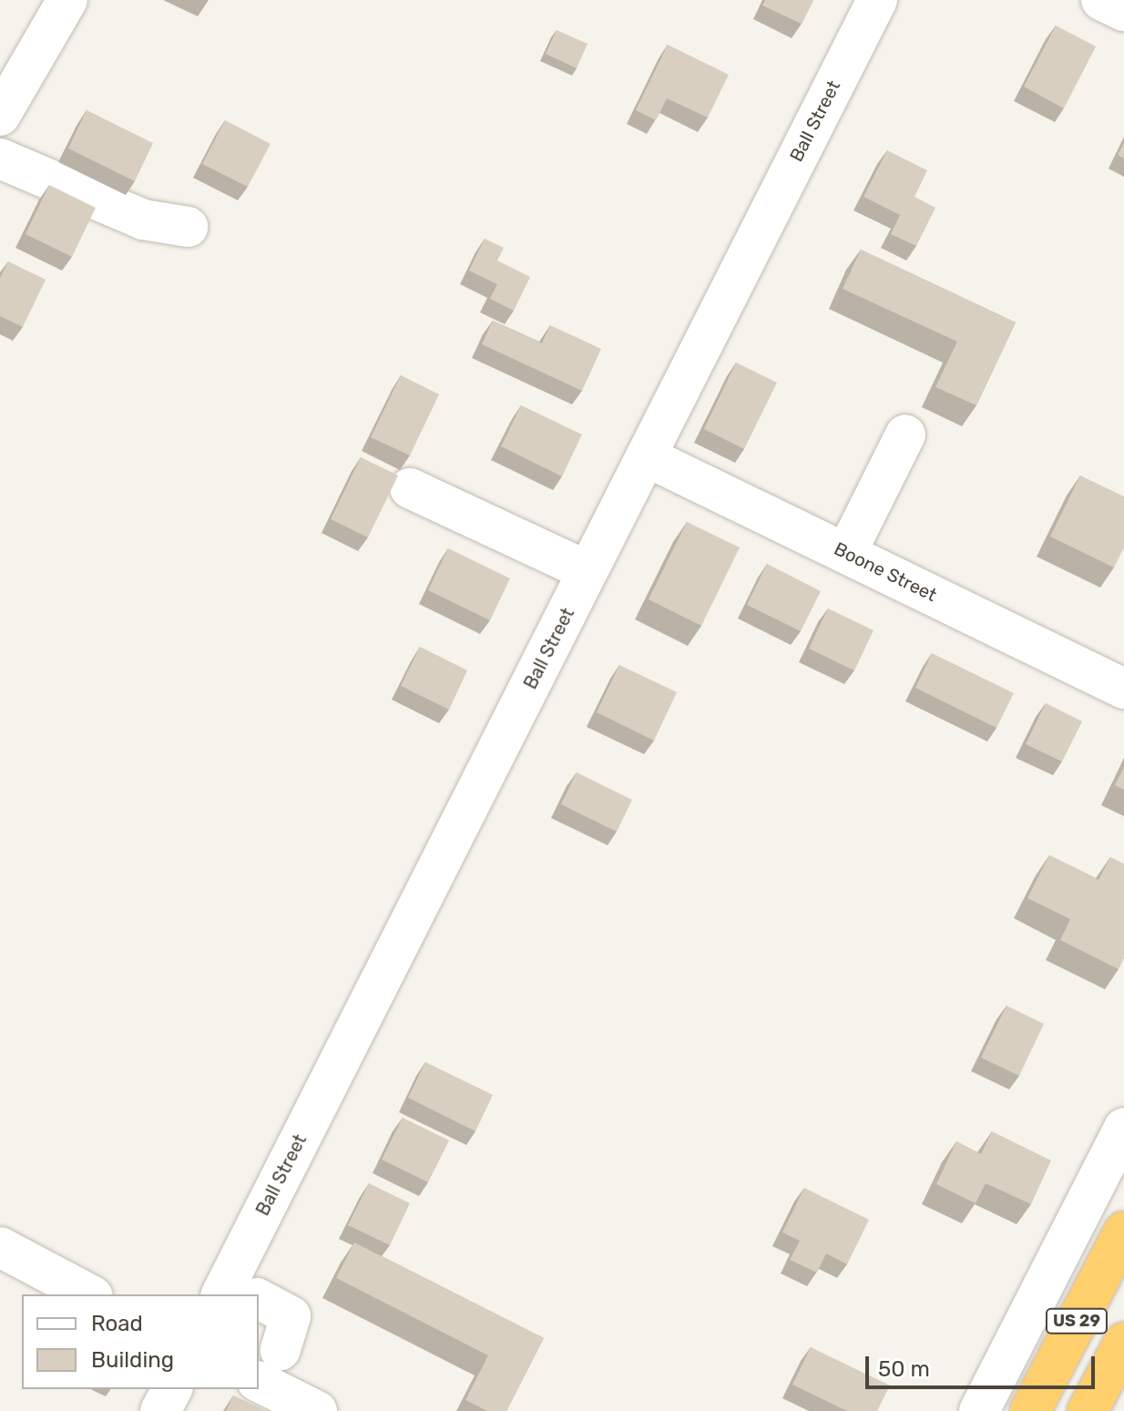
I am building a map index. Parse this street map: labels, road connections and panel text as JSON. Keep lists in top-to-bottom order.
{
  "streets": {
    "highway": ["US 29"],
    "street": ["Ball Street", "Boone Street"]
  },
  "crossings": [
    ["Ball Street", "Boone Street"]
  ],
  "legend": ["Road", "Building"],
  "scale_bar": "50 m"
}
